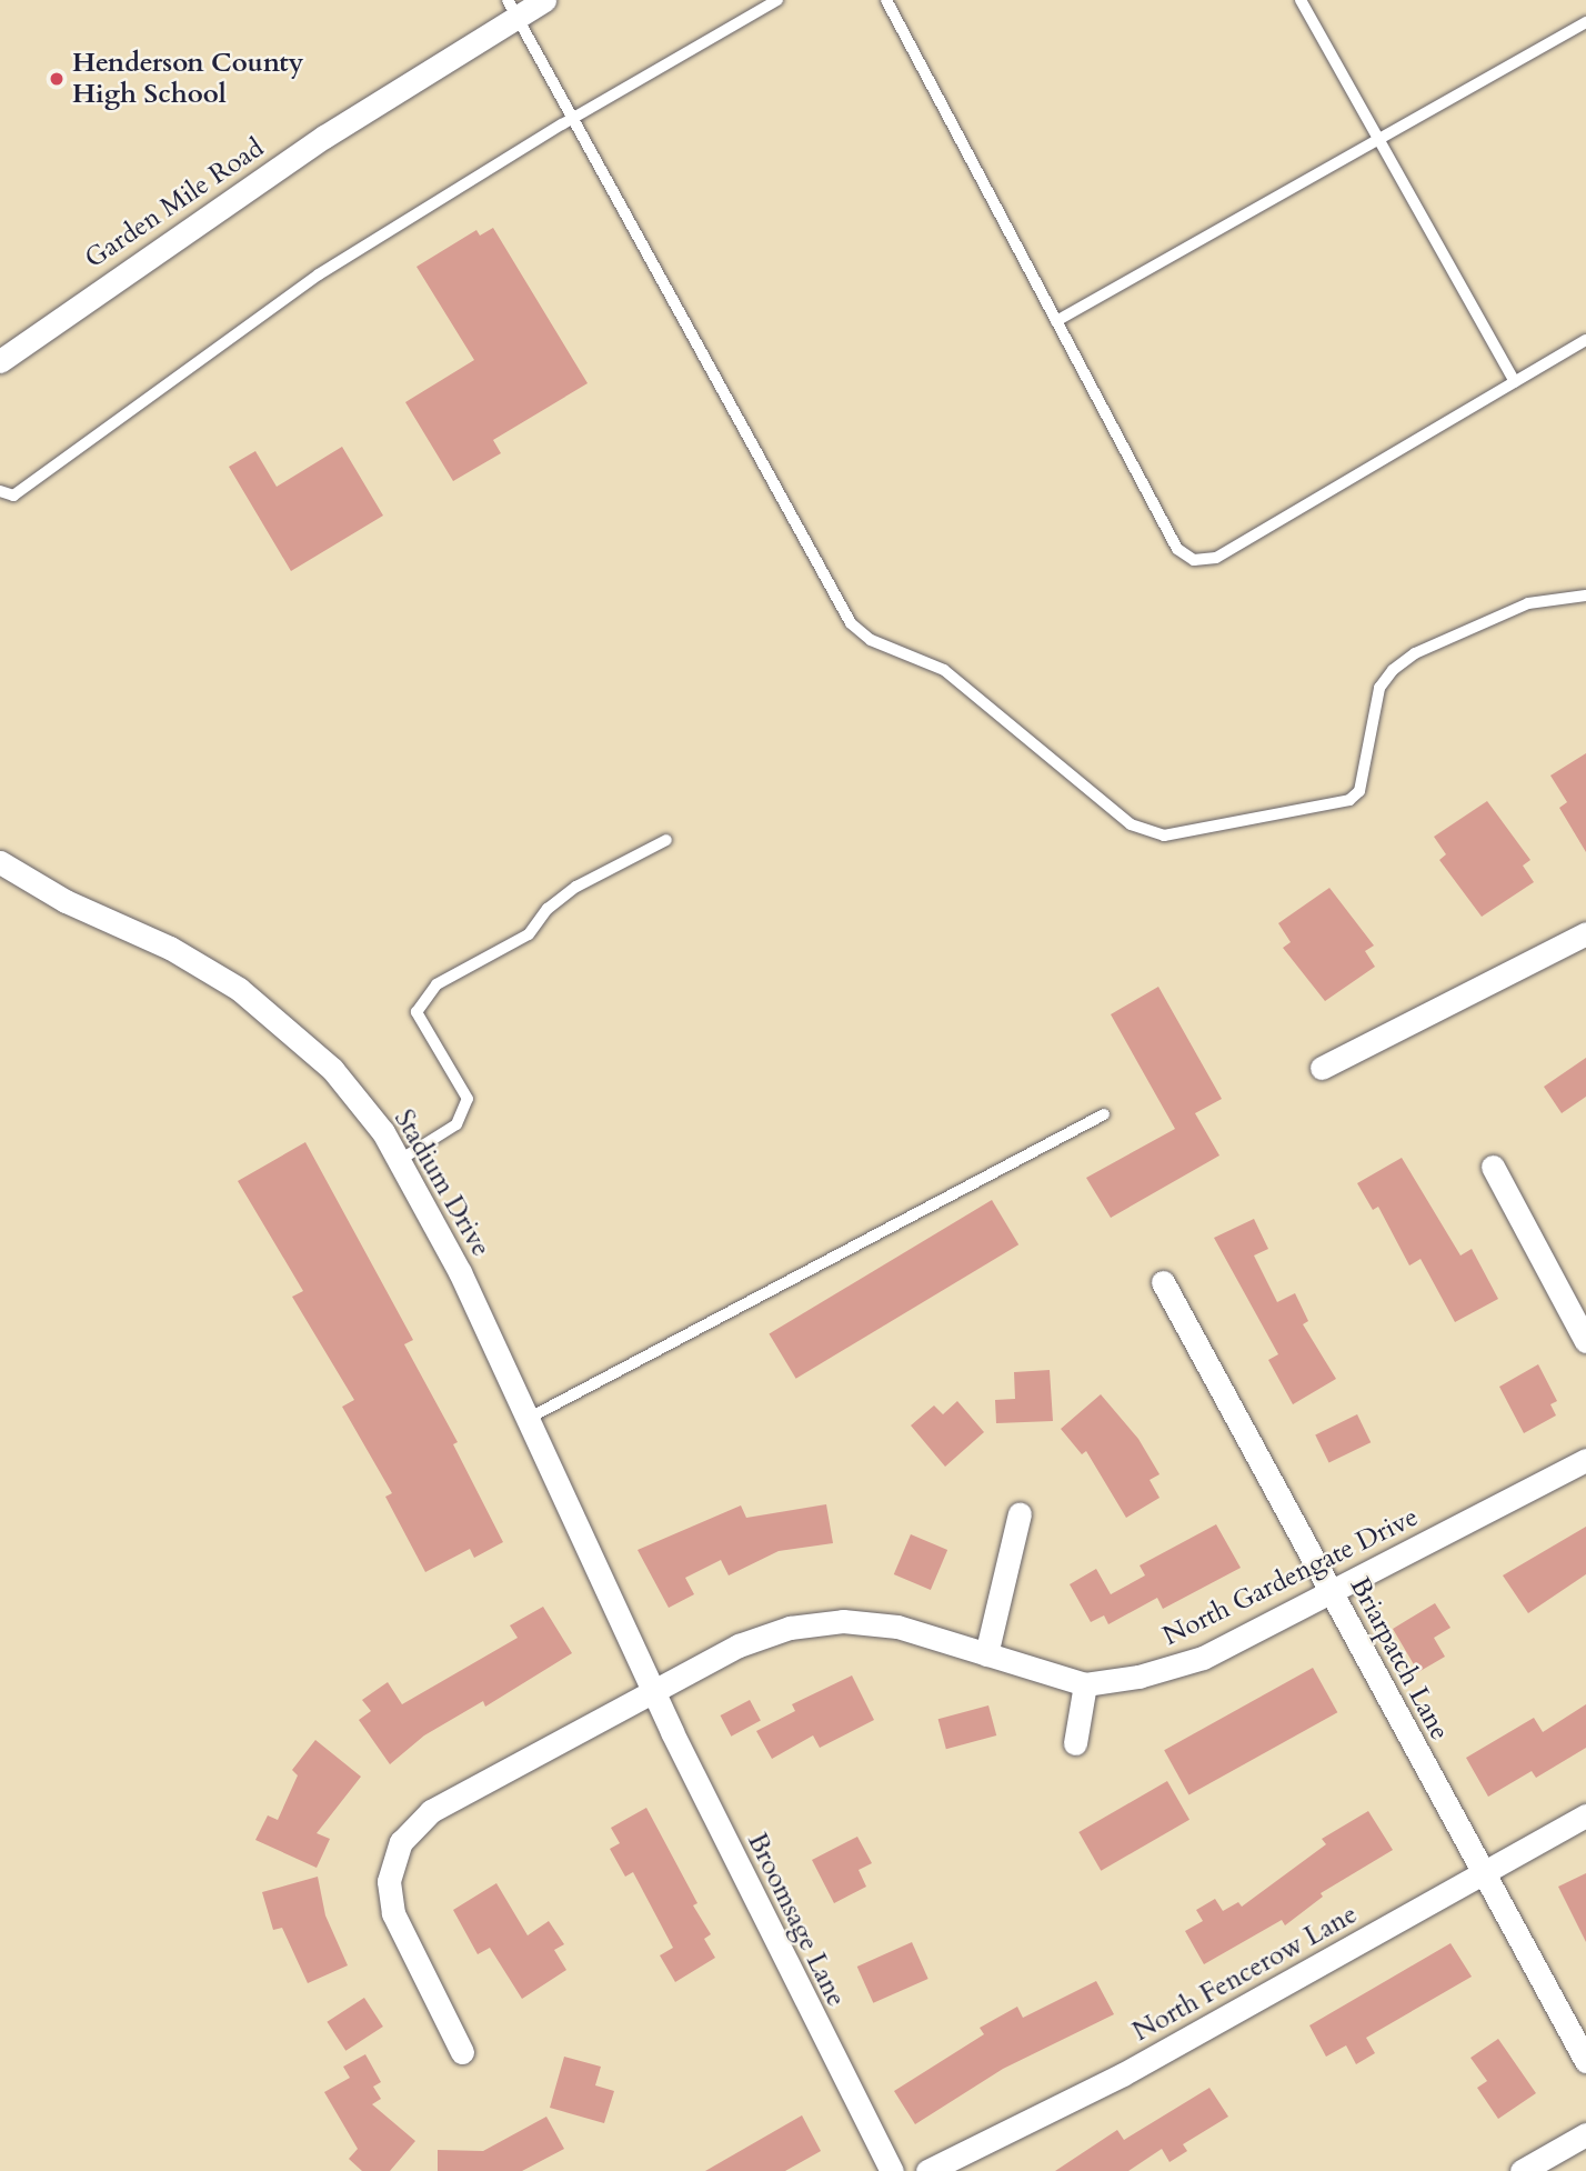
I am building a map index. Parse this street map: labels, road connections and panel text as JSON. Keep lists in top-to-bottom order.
{
  "streets": {
    "street": [
      "Garden Mile Road",
      "Stadium Drive",
      "North Gardengate Drive",
      "Briarpatch Lane",
      "Broomsage Lane",
      "North Fencerow Lane"
    ]
  },
  "crossings": [
    ["Stadium Drive", "North Gardengate Drive"],
    ["Stadium Drive", "Broomsage Lane"],
    ["North Gardengate Drive", "Briarpatch Lane"],
    ["North Gardengate Drive", "Broomsage Lane"],
    ["Briarpatch Lane", "North Fencerow Lane"]
  ],
  "places": ["Henderson County High School"]
}
